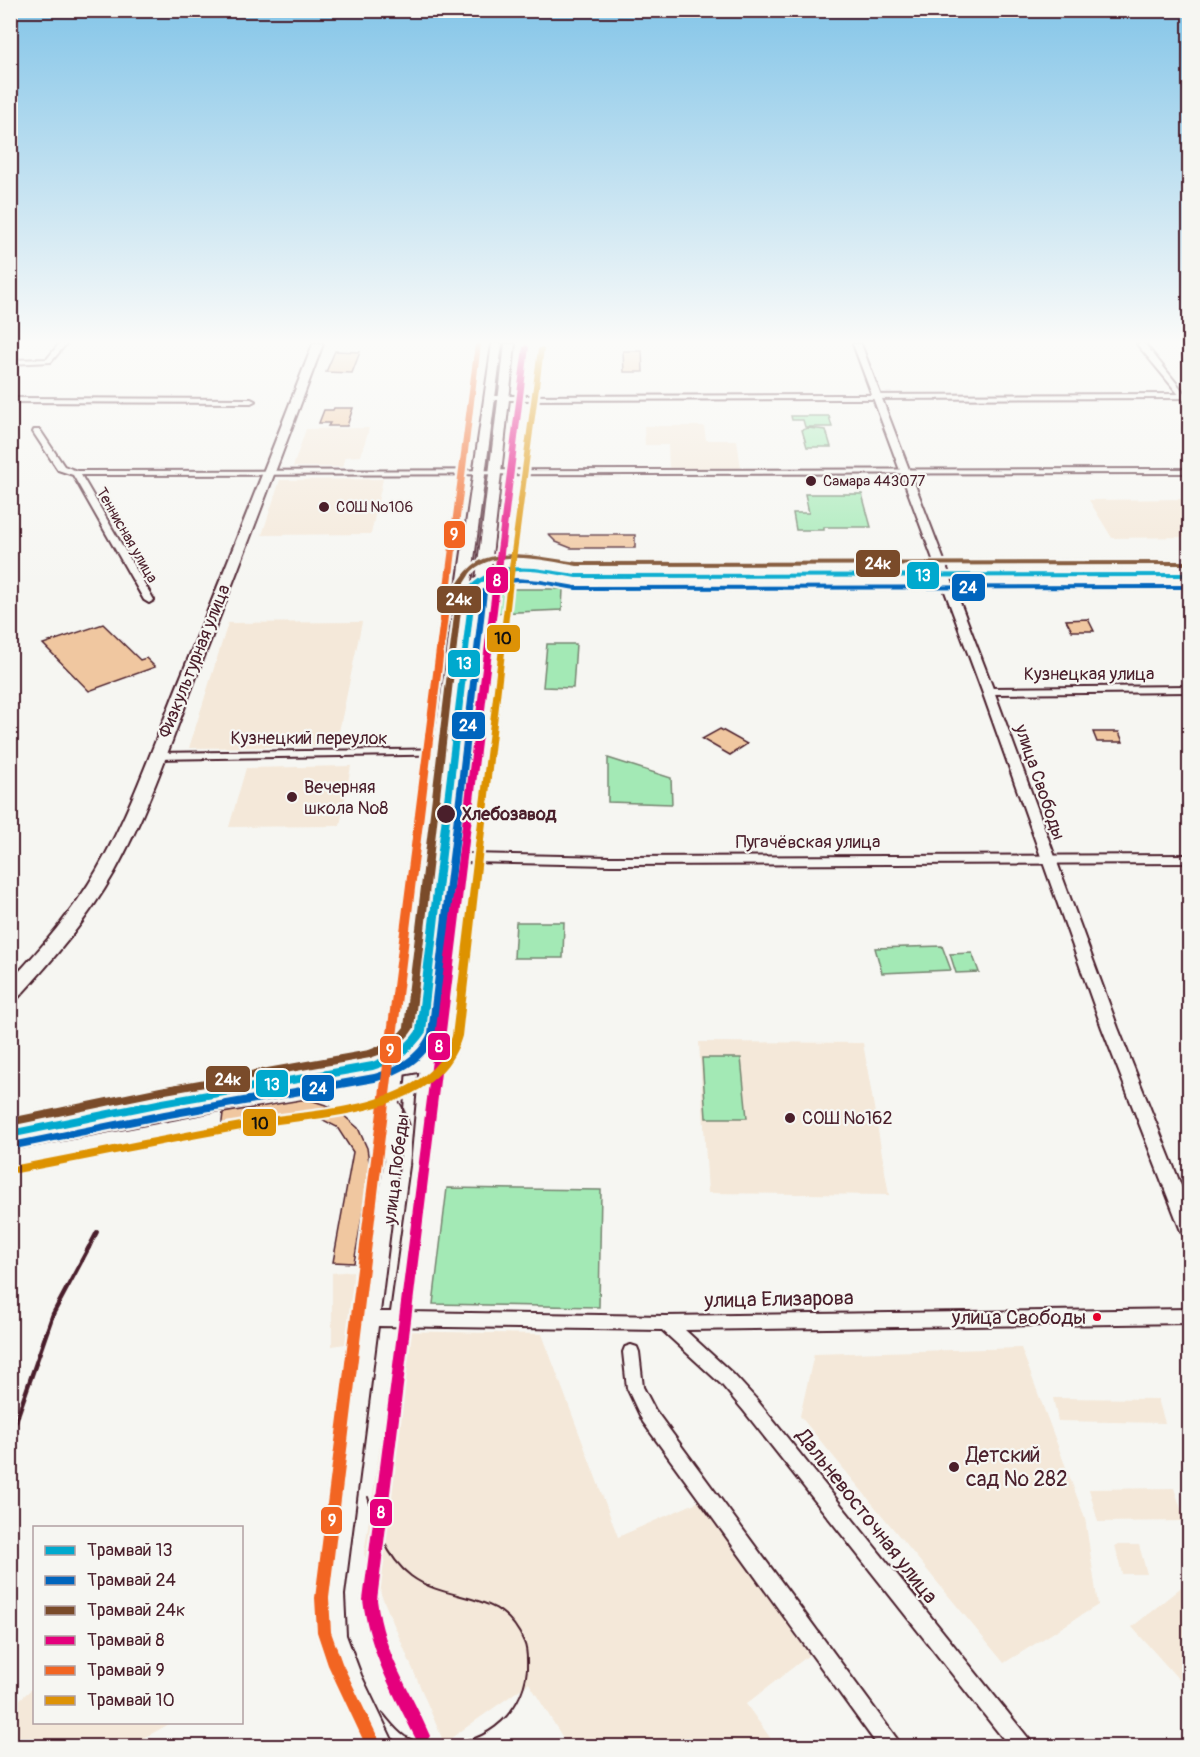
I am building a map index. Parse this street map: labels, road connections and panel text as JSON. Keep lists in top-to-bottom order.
{
  "streets": {
    "main road": ["Физкультурная улица", "улица Победы"],
    "street": [
      "Теннисная улица",
      "Кузнецкая улица",
      "Кузнецкий переулок",
      "улица Свободы",
      "Пугачёвская улица",
      "улица Елизарова",
      "Дальневосточная улица"
    ]
  },
  "crossings": [
    ["Физкультурная улица", "Кузнецкий переулок"],
    ["Кузнецкая улица", "улица Свободы"],
    ["Кузнецкий переулок", "улица Победы"],
    ["улица Свободы", "Пугачёвская улица"],
    ["Пугачёвская улица", "улица Победы"],
    ["улица Победы", "улица Елизарова"],
    ["улица Елизарова", "Дальневосточная улица"]
  ],
  "places": [
    "Самара 443077",
    "СОШ №106",
    "Вечерняя школа №8",
    "Хлебозавод",
    "СОШ №162",
    "улица Свободы",
    "Детский сад № 282"
  ],
  "lines": [
    "tram line 8",
    "tram line 9",
    "tram line 10",
    "tram line 24к",
    "tram line 13",
    "tram line 24"
  ],
  "legend": [
    "Трамвай 13",
    "Трамвай 24",
    "Трамвай 24к",
    "Трамвай 8",
    "Трамвай 9",
    "Трамвай 10"
  ]
}
